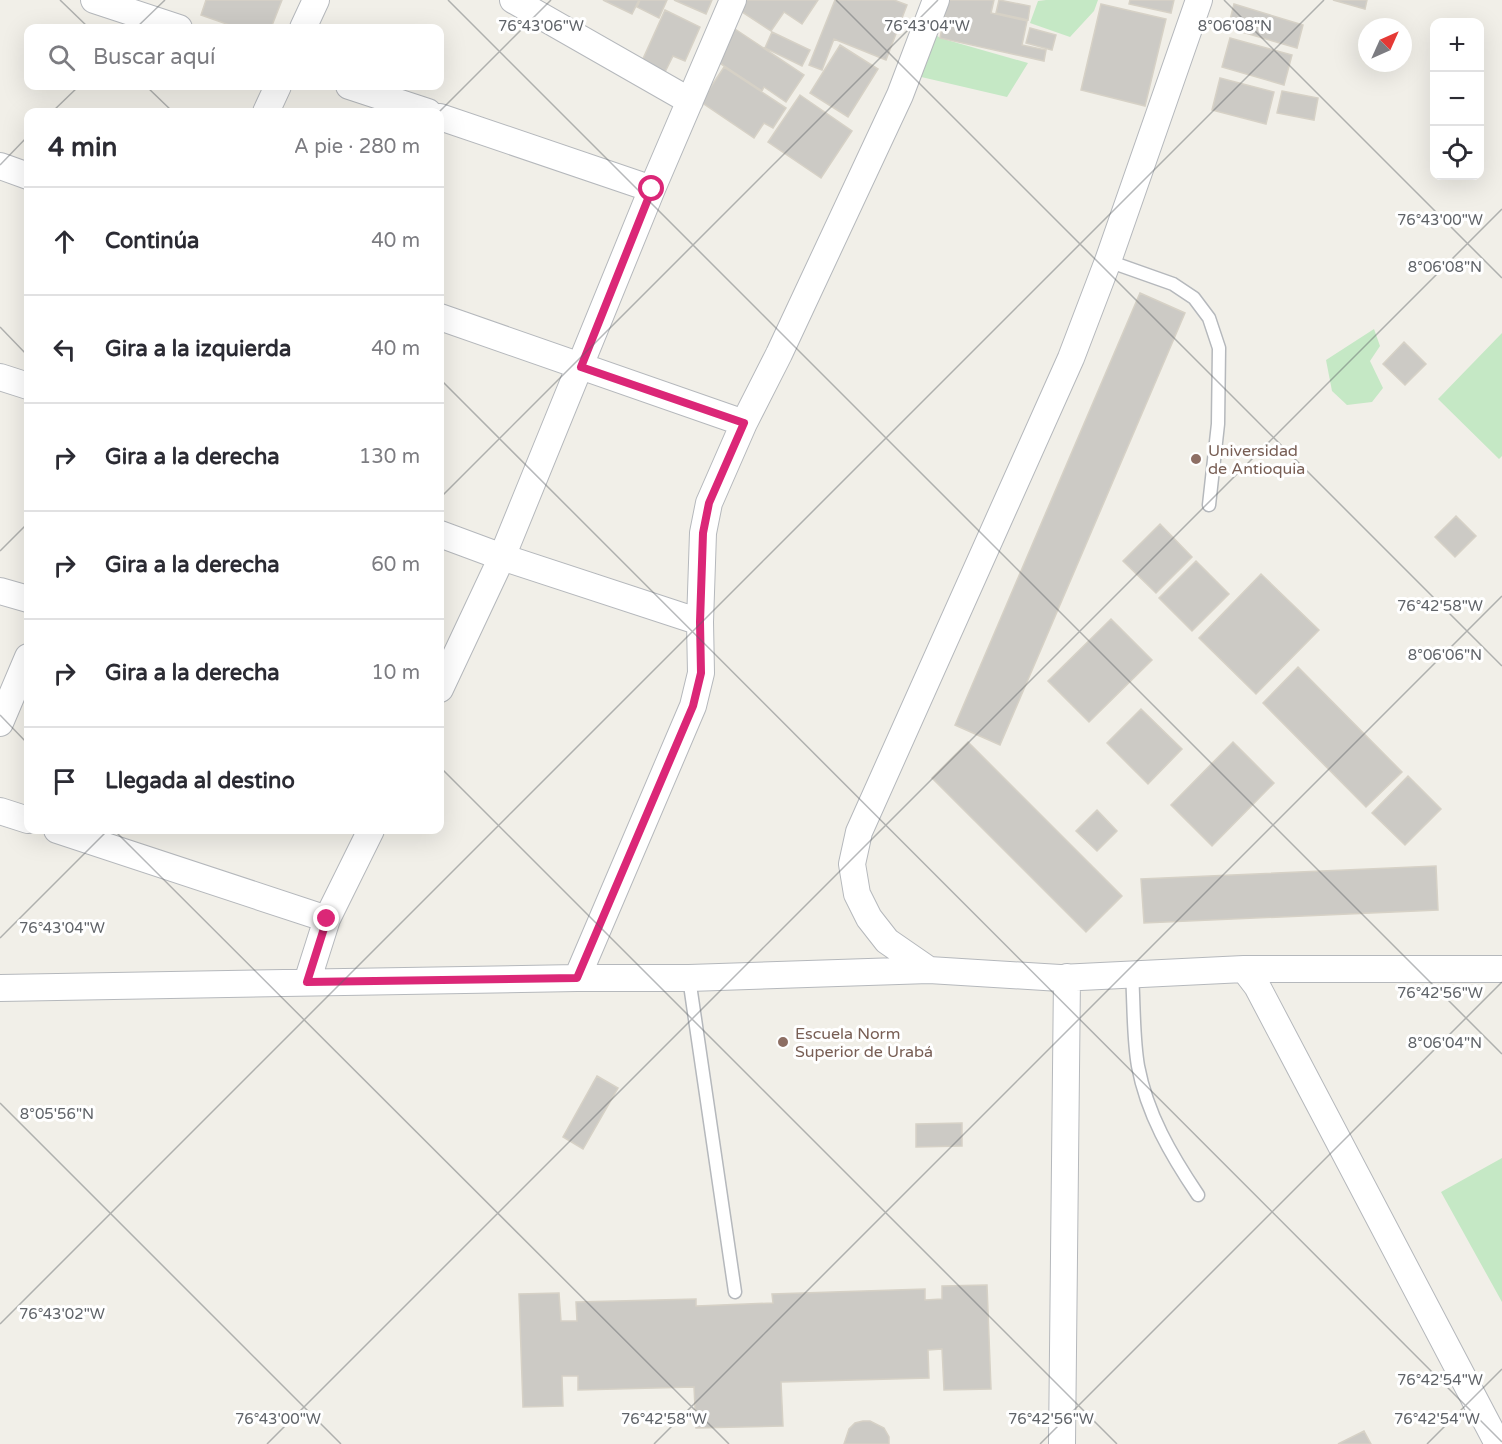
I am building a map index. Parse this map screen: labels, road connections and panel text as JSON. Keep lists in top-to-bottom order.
{
  "places": ["Universidad de Antioquia", "Escuela Norm Superior de Urabá"],
  "north": "top right",
  "page": {
    "map_buttons": ["+", "−"],
    "search": "Buscar aquí",
    "heading": ["4 min", "A pie · 280 m"],
    "list": [
      ["Continúa", "40 m"],
      ["Gira a la izquierda", "40 m"],
      ["Gira a la derecha", "130 m"],
      ["Gira a la derecha", "60 m"],
      ["Gira a la derecha", "10 m"],
      "Llegada al destino"
    ]
  },
  "coordinates": [
    "76°43'06\"W",
    "76°43'04\"W",
    "8°06'08\"N",
    "76°43'00\"W",
    "76°42'58\"W",
    "8°06'06\"N",
    "76°42'56\"W",
    "8°06'04\"N",
    "8°05'56\"N",
    "76°43'02\"W",
    "76°42'54\"W"
  ]
}
